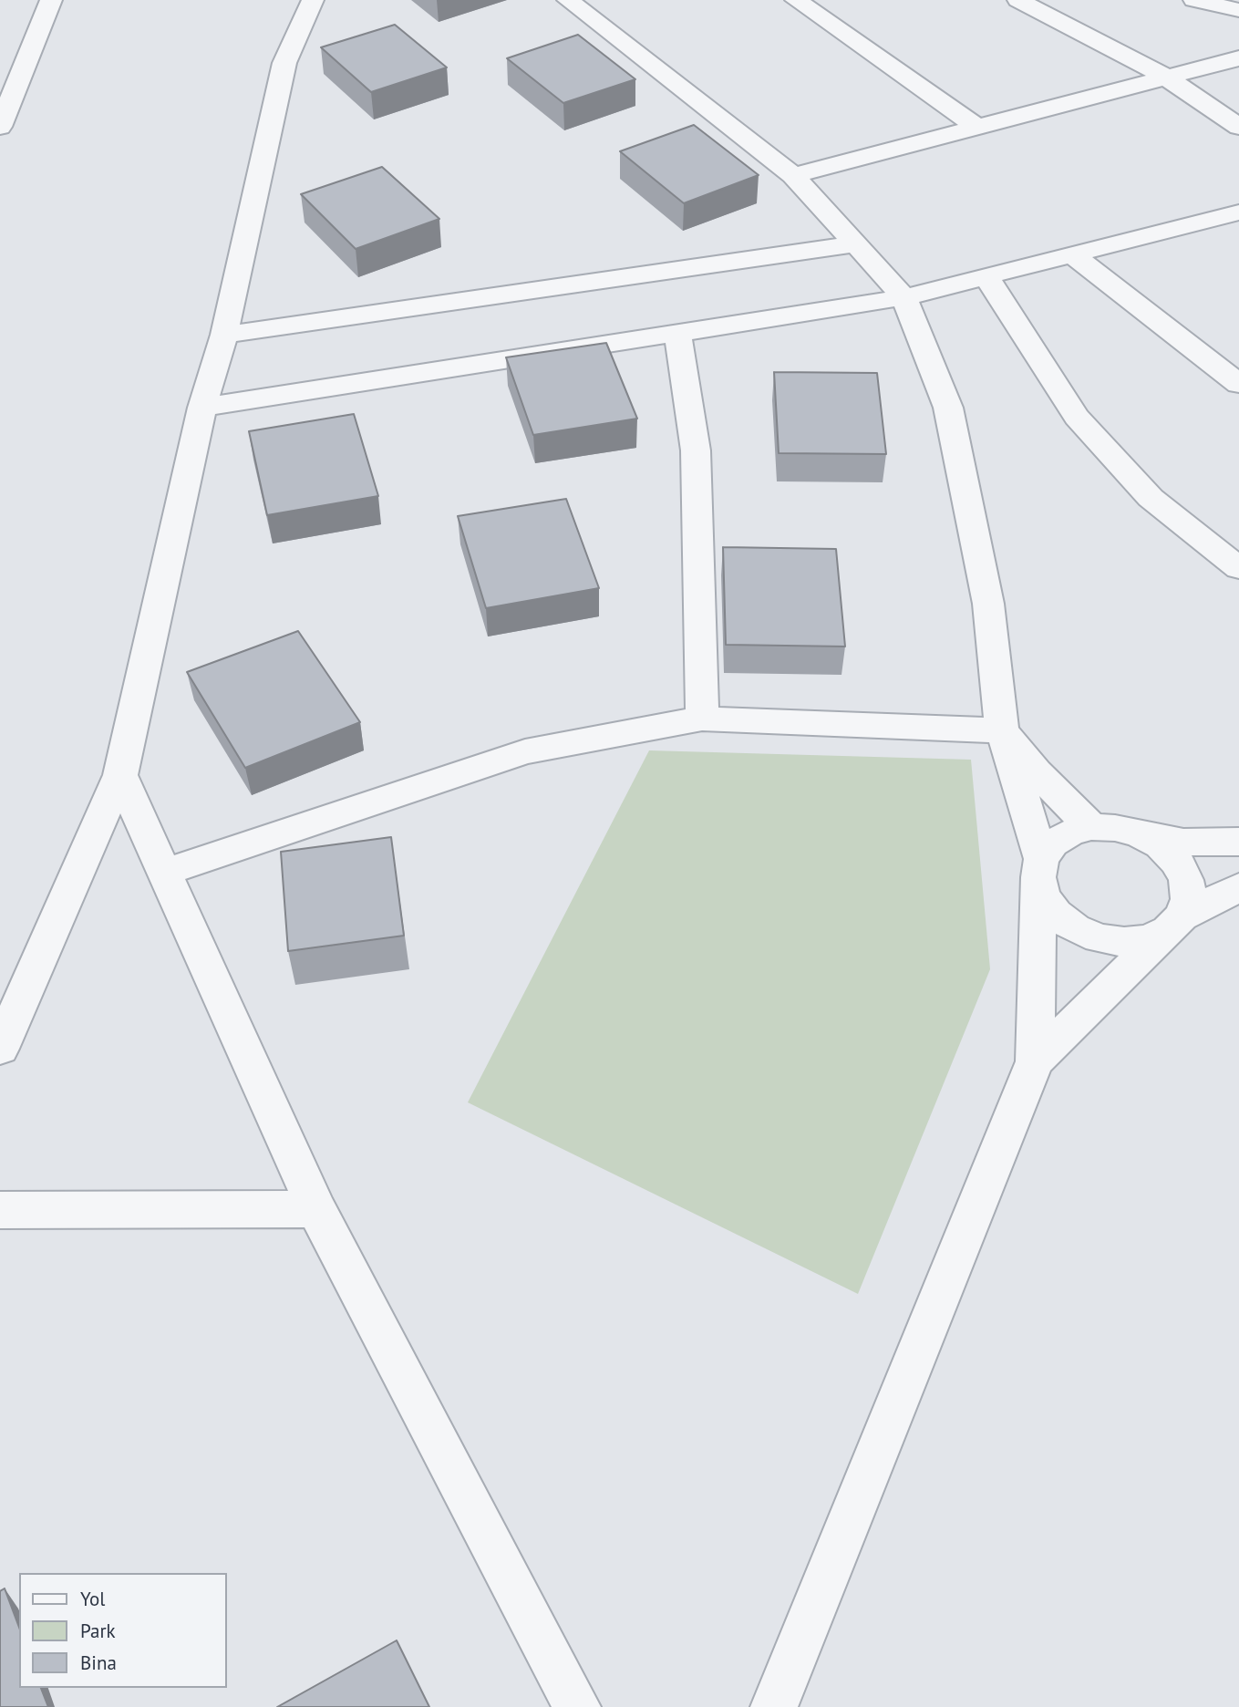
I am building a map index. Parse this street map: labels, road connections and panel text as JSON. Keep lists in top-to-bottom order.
{
  "legend": ["Yol", "Park", "Bina"]
}
